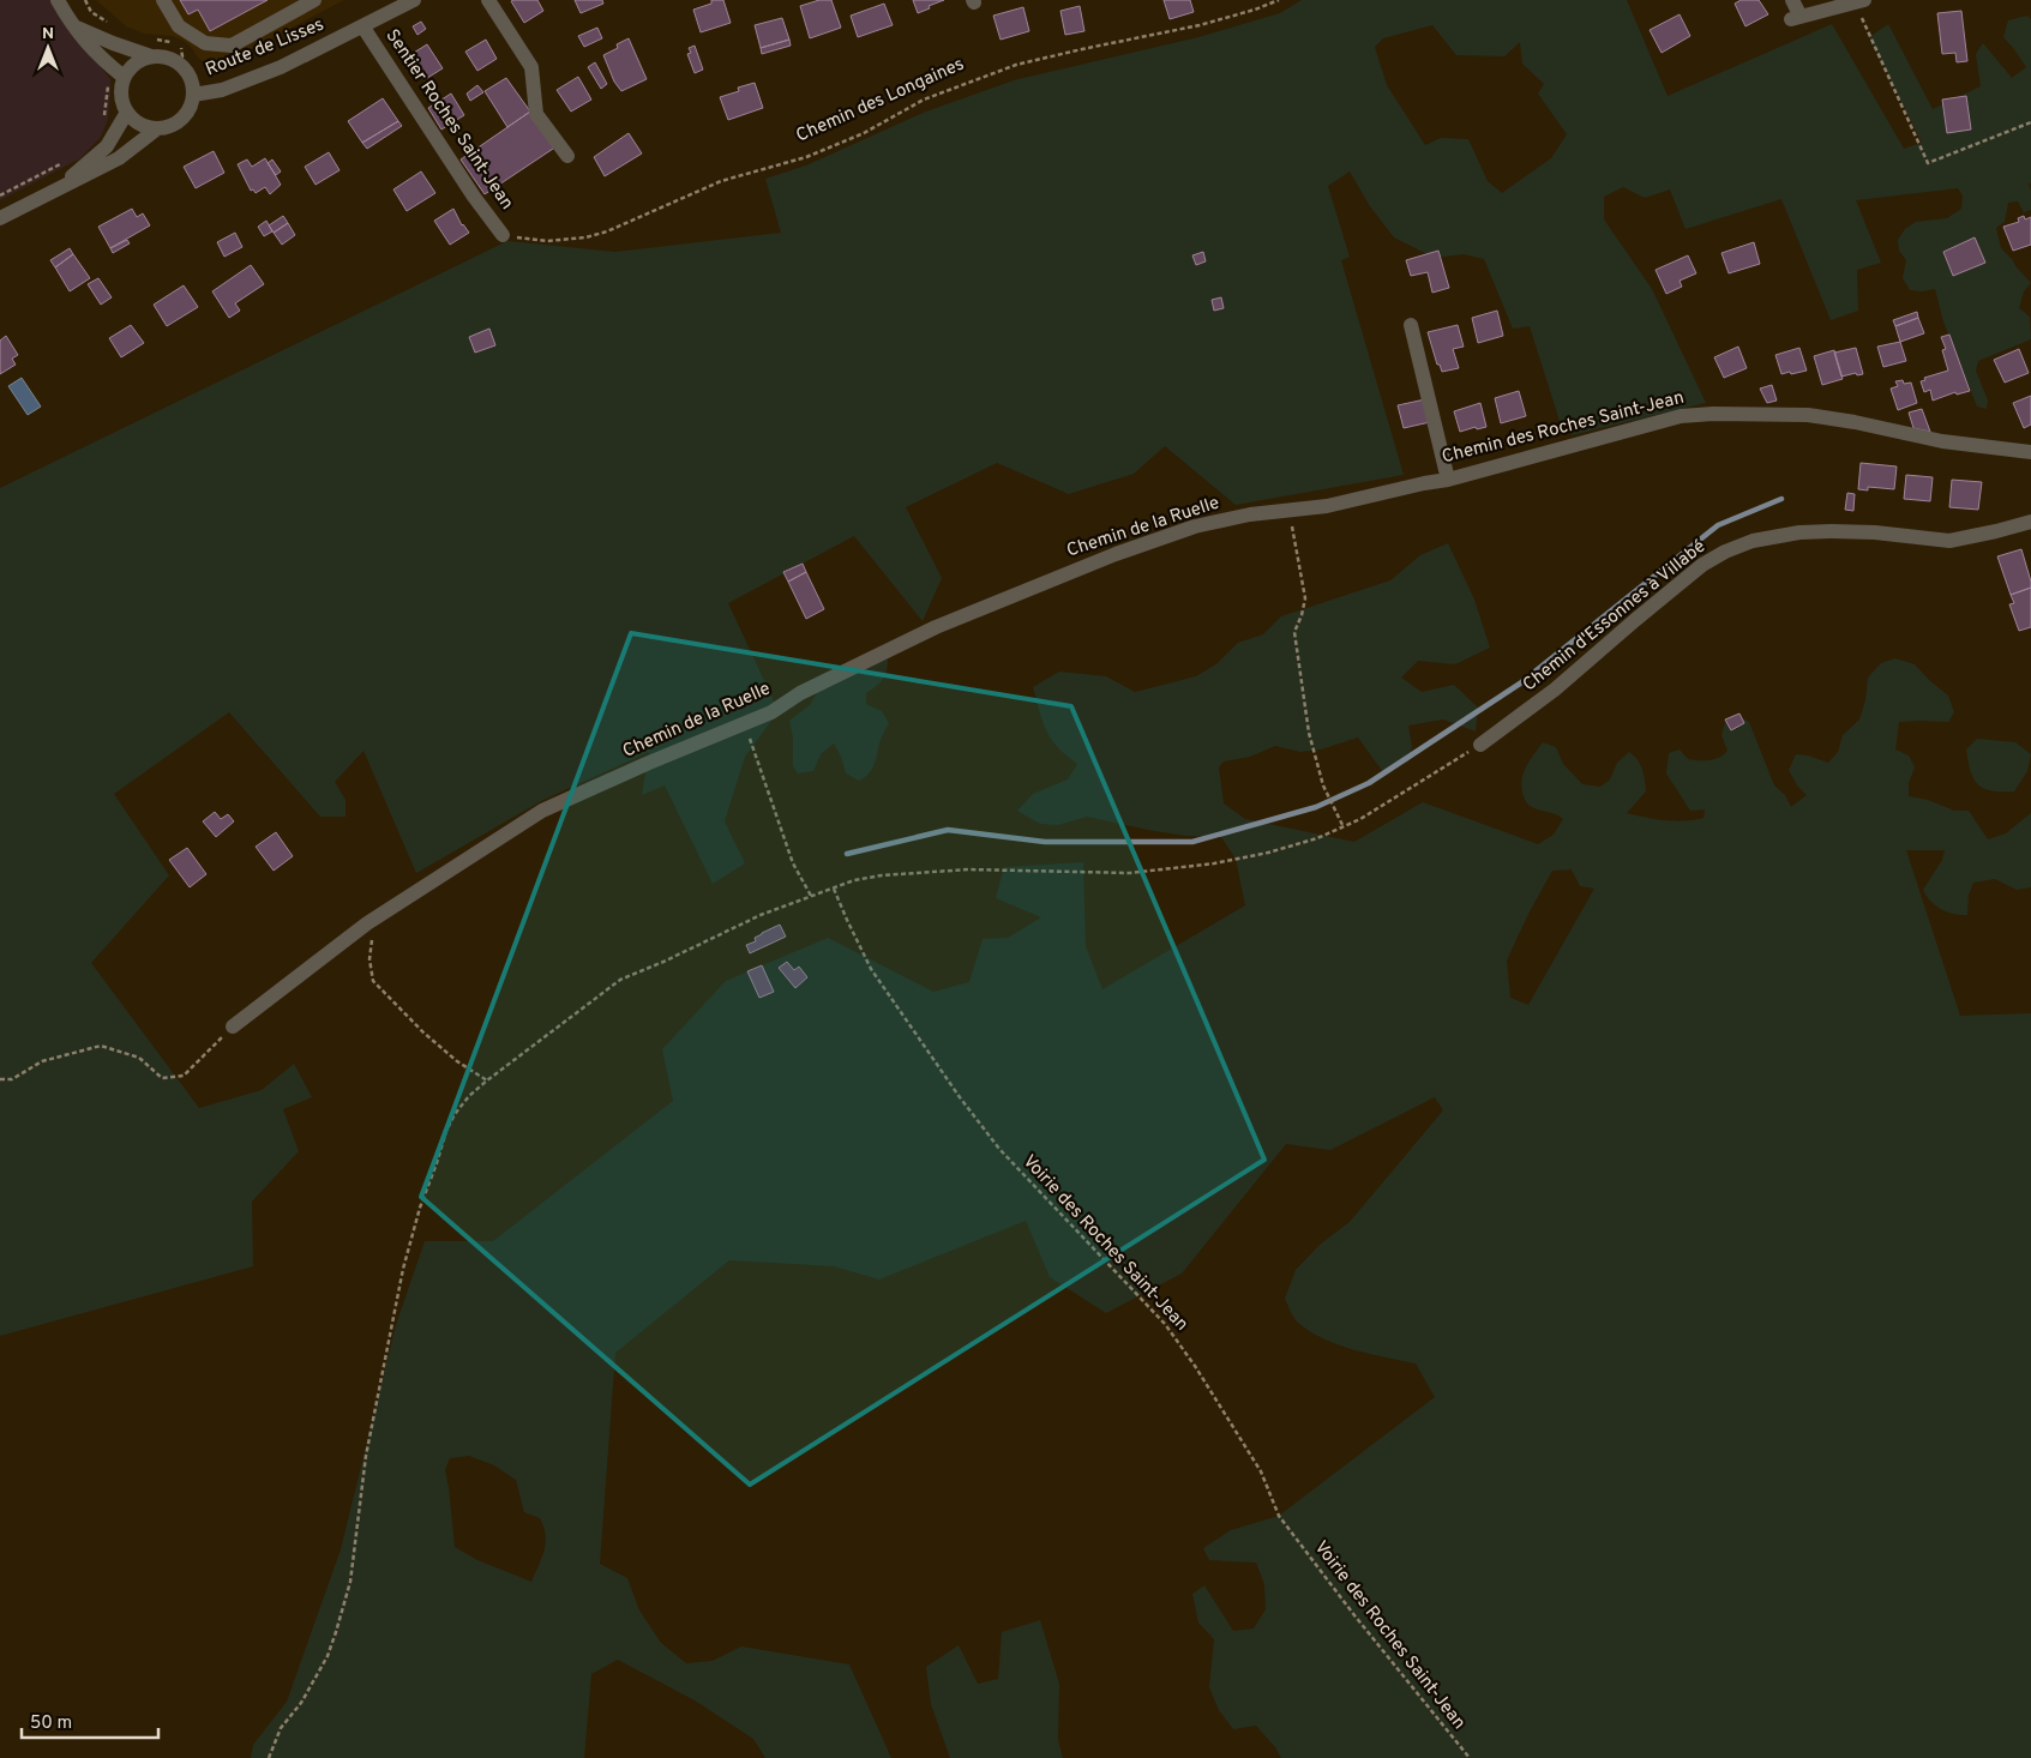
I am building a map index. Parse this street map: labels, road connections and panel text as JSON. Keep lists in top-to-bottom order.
{
  "streets": {
    "street": [
      "Route de Lisses",
      "Sentier Roches Saint-Jean",
      "Chemin des Roches Saint-Jean",
      "Chemin de la Ruelle",
      "Chemin d'Essonnes à Villabé"
    ],
    "path": ["Chemin des Longaines", "Voirie des Roches Saint-Jean"]
  },
  "crossings": [
    ["Route de Lisses", "Sentier Roches Saint-Jean"],
    ["Chemin des Longaines", "Sentier Roches Saint-Jean"],
    ["Chemin des Roches Saint-Jean", "Chemin de la Ruelle"]
  ],
  "scale_bar": "50 m",
  "north": "top"
}
